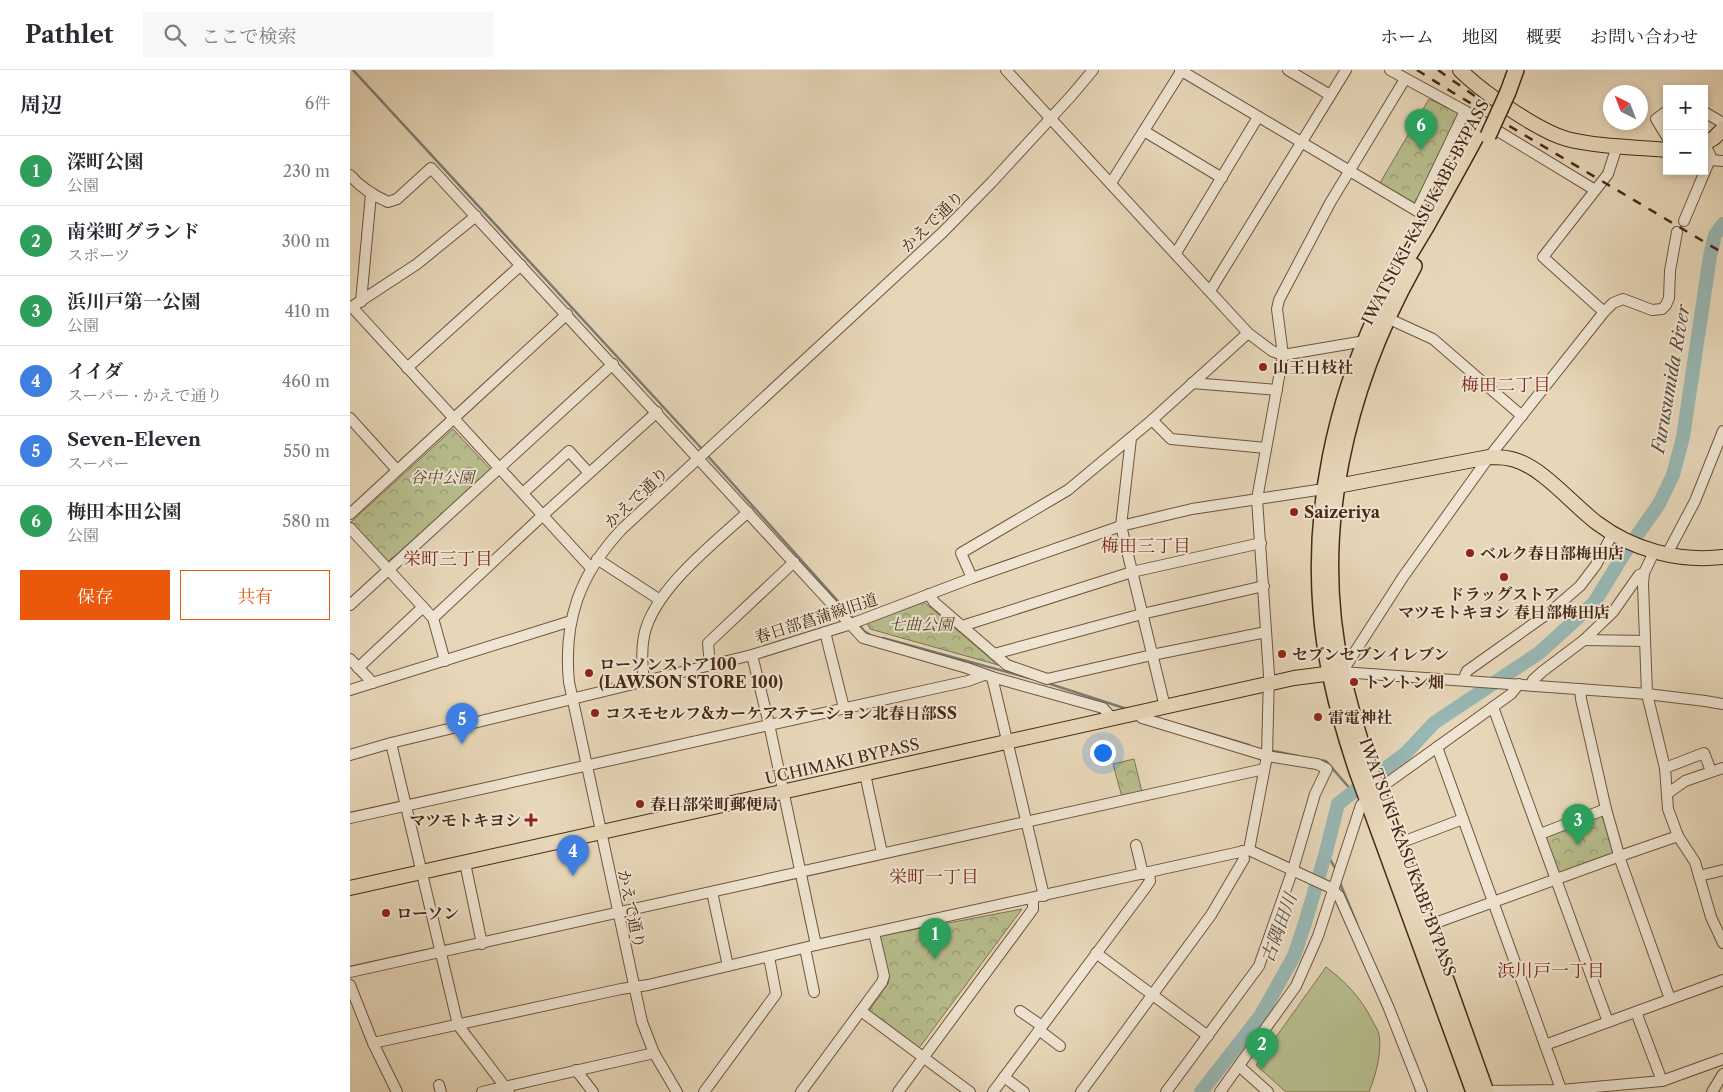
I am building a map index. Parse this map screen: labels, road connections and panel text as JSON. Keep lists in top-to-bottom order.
{
  "streets": {
    "highway": ["IWATSUKI-KASUKABE BYPASS"],
    "main road": ["UCHIMAKI BYPASS"],
    "street": ["かえで通り", "春日部菖蒲線旧道"]
  },
  "crossings": [
    ["IWATSUKI-KASUKABE BYPASS", "春日部菖蒲線旧道"],
    ["IWATSUKI-KASUKABE BYPASS", "UCHIMAKI BYPASS"],
    ["かえで通り", "春日部菖蒲線旧道"],
    ["かえで通り", "UCHIMAKI BYPASS"]
  ],
  "districts": [
    "梅田二丁目",
    "梅田三丁目",
    "栄町三丁目",
    "栄町一丁目",
    "浜川戸一丁目"
  ],
  "water": ["Furusumida River", "古隅田川"],
  "parks": ["谷中公園", "七曲公園"],
  "places": {
    "other": [
      "山王日枝社",
      "Saizeriya",
      "ベルク春日部梅田店",
      "ドラッグストア マツモトキヨシ 春日部梅田店",
      "セブンセブンイレブン",
      "ローソンストア100 (LAWSON STORE 100)",
      "トントン畑",
      "コスモセルフ&カーケアステーション北春日部SS",
      "雷電神社",
      "春日部栄町郵便局",
      "ローソン"
    ],
    "health": ["マツモトキヨシ"]
  },
  "north": "top left",
  "page": {
    "header": "Pathlet",
    "search": "ここで検索",
    "nav": [
      "ホーム",
      "地図",
      "概要",
      "お問い合わせ"
    ],
    "heading": ["周辺", "6件"],
    "map_buttons": ["+", "−"],
    "pins": [
      "6",
      "5",
      "3",
      "4",
      "1",
      "2"
    ],
    "list": [
      {
        "mark": "1",
        "name": "深町公園",
        "note": "公園",
        "value": "230 m"
      },
      {
        "mark": "2",
        "name": "南栄町グランド",
        "note": "スポーツ",
        "value": "300 m"
      },
      {
        "mark": "3",
        "name": "浜川戸第一公園",
        "note": "公園",
        "value": "410 m"
      },
      {
        "mark": "4",
        "name": "イイダ",
        "note": "スーパー · かえで通り",
        "value": "460 m"
      },
      {
        "mark": "5",
        "name": "Seven-Eleven",
        "note": "スーパー",
        "value": "550 m"
      },
      {
        "mark": "6",
        "name": "梅田本田公園",
        "note": "公園",
        "value": "580 m"
      }
    ],
    "buttons": ["保存", "共有"]
  }
}
